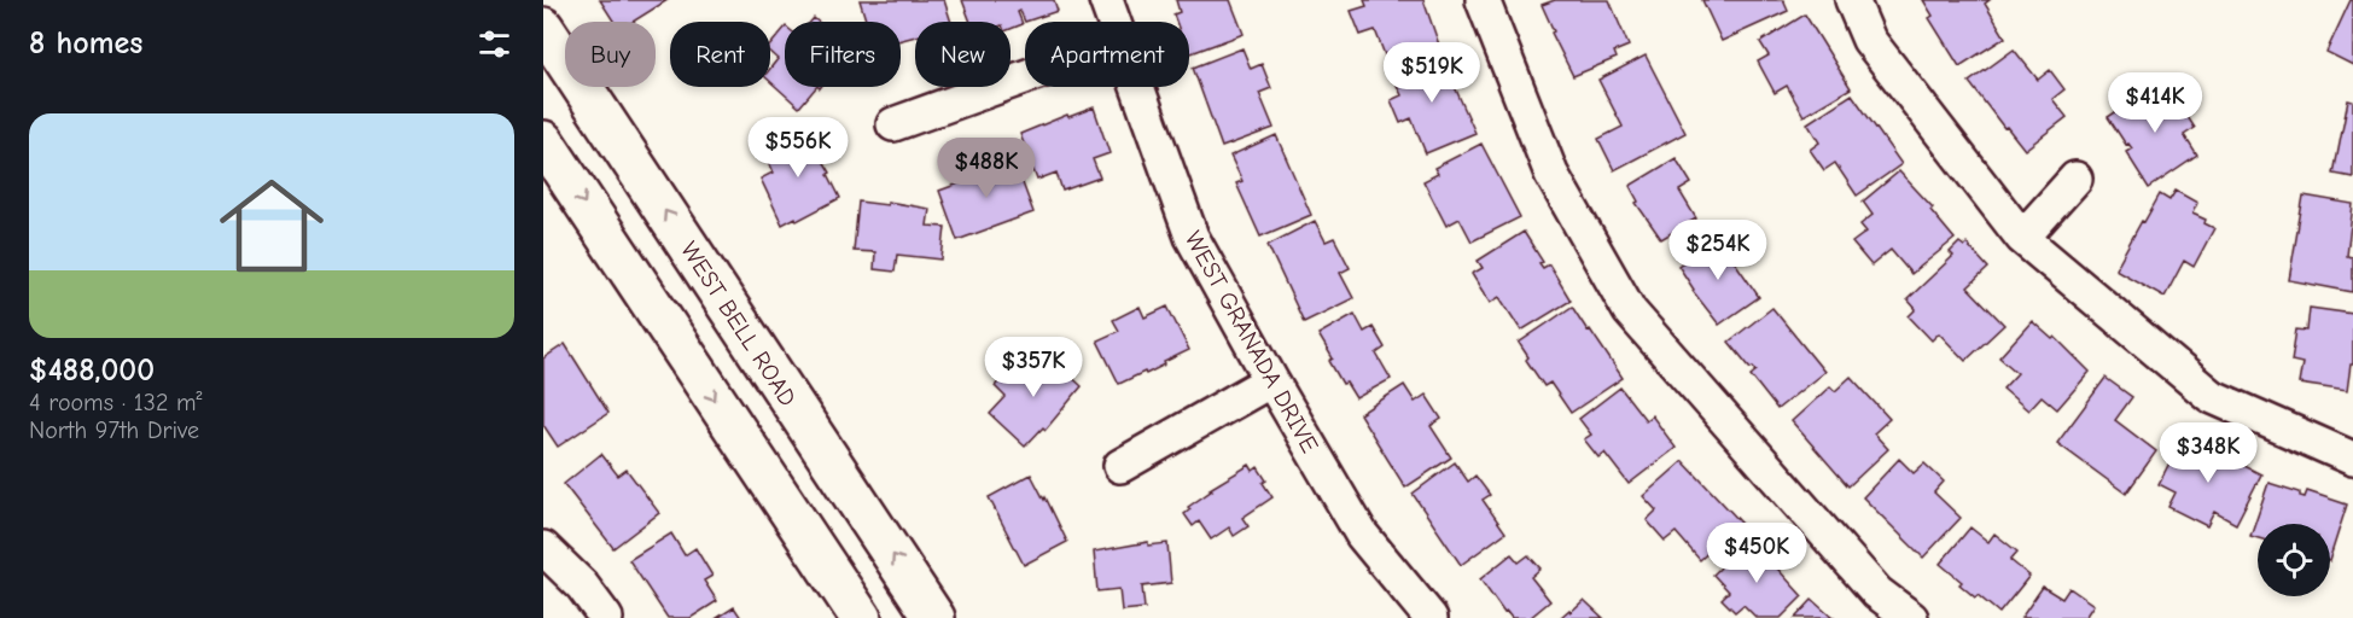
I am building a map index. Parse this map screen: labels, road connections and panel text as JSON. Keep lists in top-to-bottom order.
{
  "streets": {
    "main road": ["WEST BELL ROAD"],
    "street": ["WEST GRANADA DRIVE"]
  },
  "page": {
    "heading": "8 homes",
    "chip": [
      "Buy",
      "Rent",
      "Filters",
      "New",
      "Apartment"
    ],
    "price": [
      "$519K",
      "$414K",
      "$556K",
      "$488K",
      "$254K",
      "$357K",
      "$348K",
      "$450K"
    ],
    "list": [
      {
        "name": "$488,000",
        "note": "4 rooms · 132 m² · North 97th Drive"
      }
    ]
  }
}
